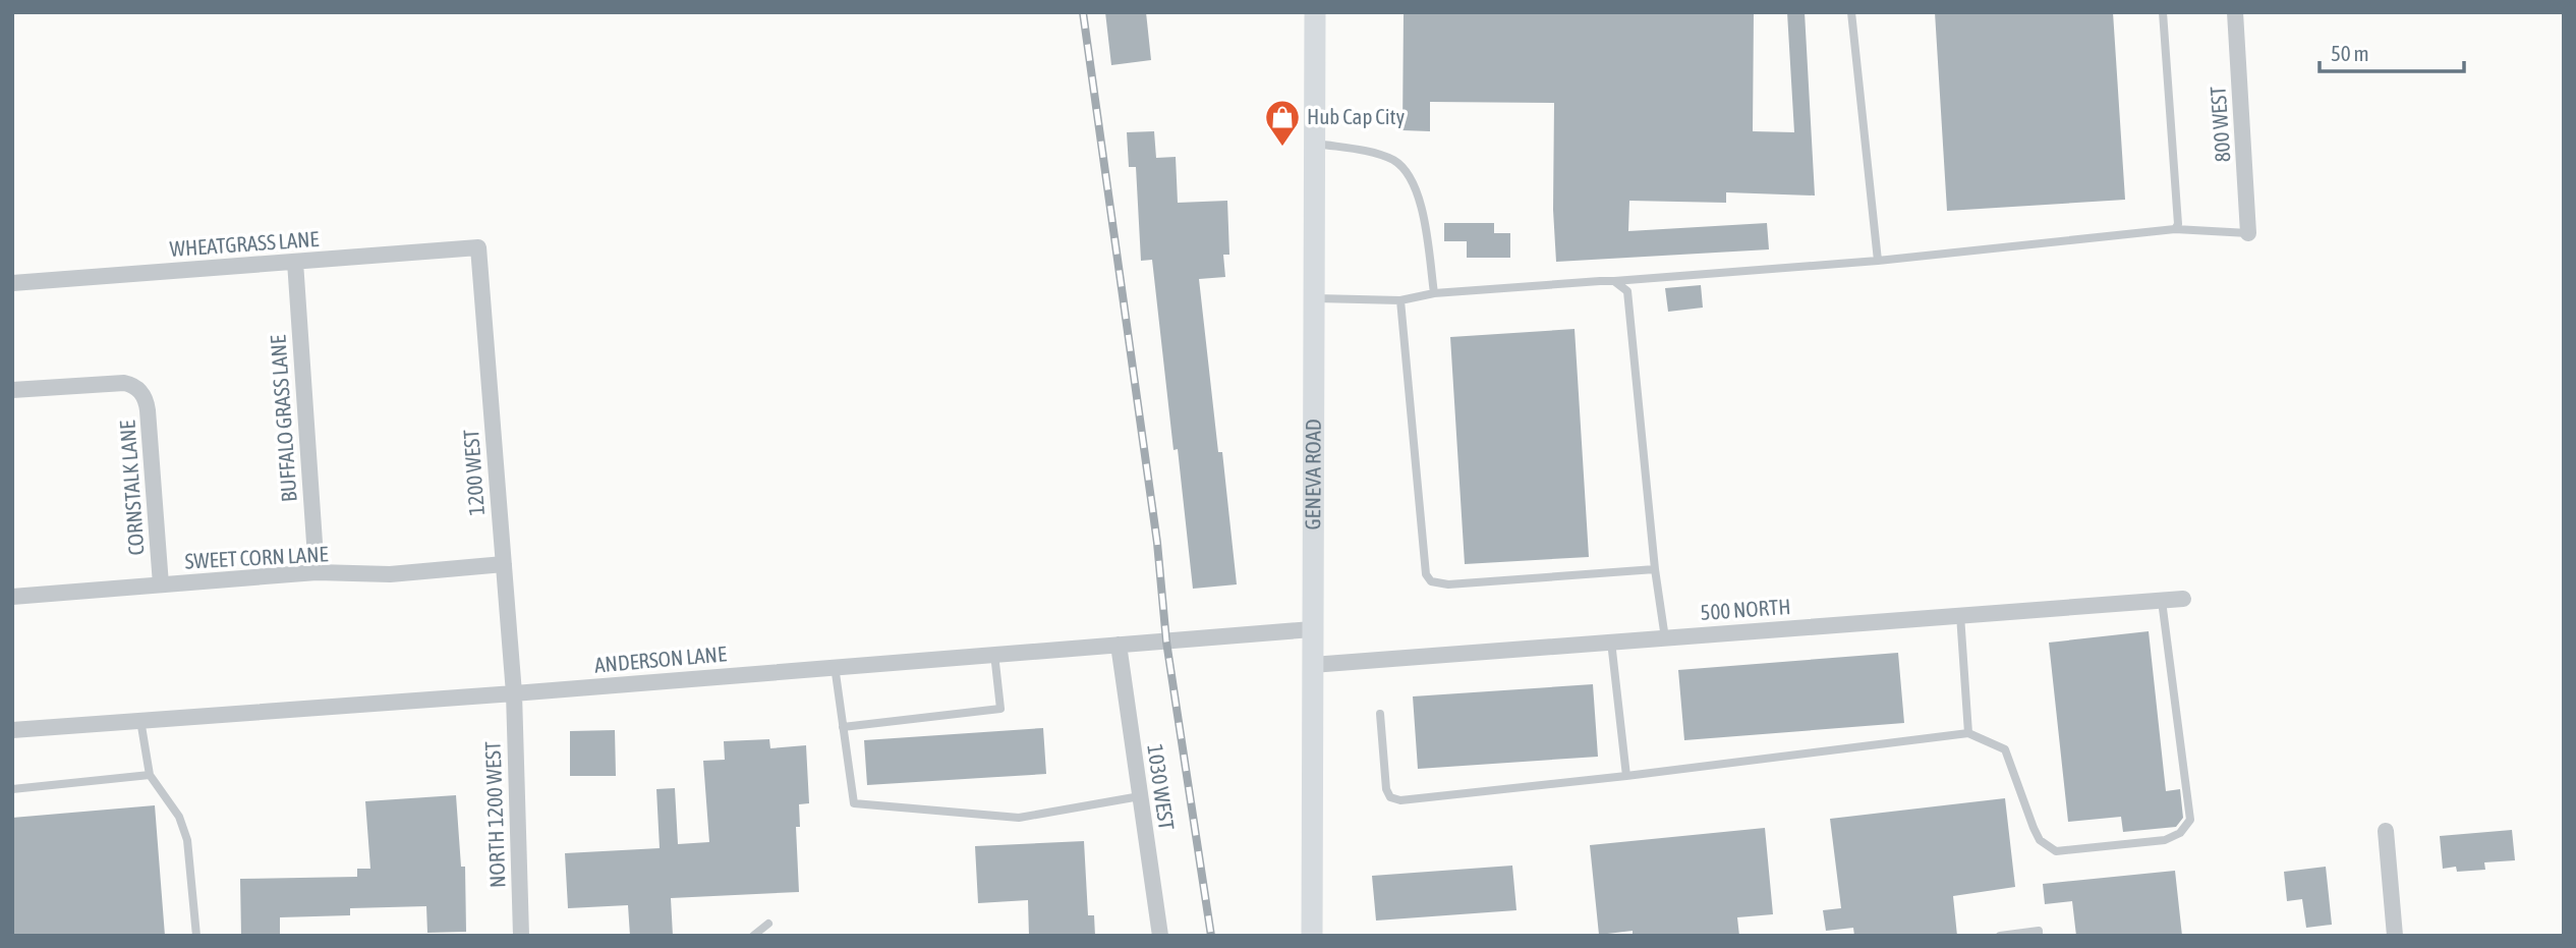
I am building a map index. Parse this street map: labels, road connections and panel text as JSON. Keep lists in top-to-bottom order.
{
  "streets": {
    "main road": ["GENEVA ROAD"],
    "street": [
      "800 WEST",
      "WHEATGRASS LANE",
      "BUFFALO GRASS LANE",
      "1200 WEST",
      "CORNSTALK LANE",
      "SWEET CORN LANE",
      "500 NORTH",
      "ANDERSON LANE",
      "1030 WEST",
      "NORTH 1200 WEST"
    ]
  },
  "crossings": [
    ["WHEATGRASS LANE", "BUFFALO GRASS LANE"],
    ["WHEATGRASS LANE", "1200 WEST"],
    ["BUFFALO GRASS LANE", "SWEET CORN LANE"],
    ["1200 WEST", "SWEET CORN LANE"],
    ["1200 WEST", "ANDERSON LANE"],
    ["1200 WEST", "NORTH 1200 WEST"],
    ["GENEVA ROAD", "500 NORTH"],
    ["GENEVA ROAD", "ANDERSON LANE"],
    ["CORNSTALK LANE", "SWEET CORN LANE"],
    ["ANDERSON LANE", "1030 WEST"],
    ["ANDERSON LANE", "NORTH 1200 WEST"]
  ],
  "places": {
    "shop": ["Hub Cap City"]
  },
  "scale_bar": "50 m"
}
